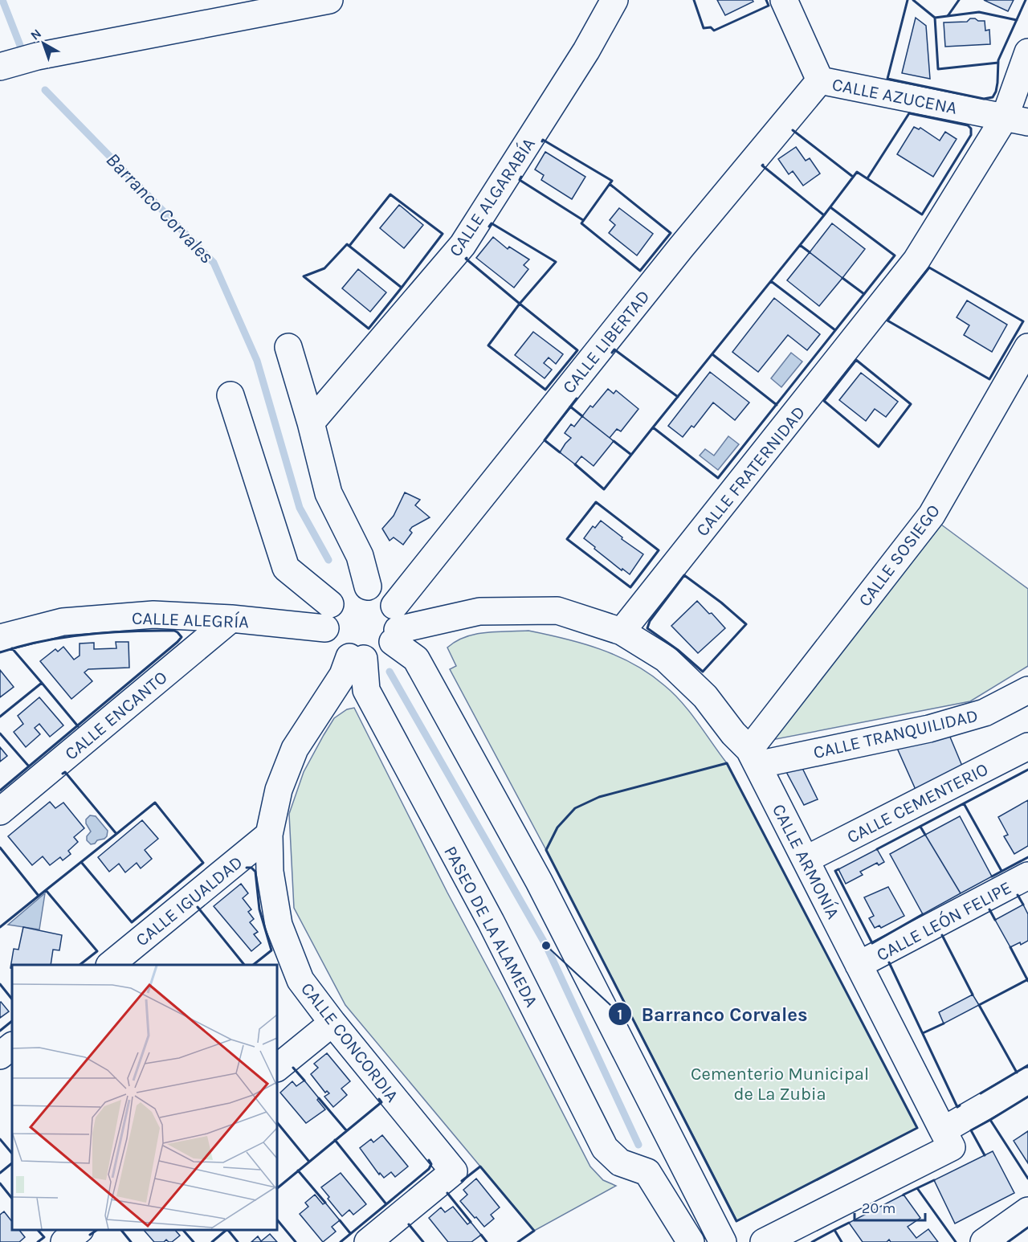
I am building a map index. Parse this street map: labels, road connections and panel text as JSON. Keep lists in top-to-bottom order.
{
  "streets": {
    "street": [
      "CALLE AZUCENA",
      "CALLE ALGARABÍA",
      "CALLE LIBERTAD",
      "CALLE FRATERNIDAD",
      "CALLE SOSIEGO",
      "CALLE ALEGRÍA",
      "CALLE ENCANTO",
      "CALLE TRANQUILIDAD",
      "CALLE CEMENTERIO",
      "CALLE ARMONÍA",
      "CALLE IGUALDAD",
      "CALLE LEÓN FELIPE",
      "PASEO DE LA ALAMEDA",
      "CALLE CONCORDIA"
    ]
  },
  "crossings": [
    ["CALLE AZUCENA", "CALLE LIBERTAD"],
    ["CALLE AZUCENA", "CALLE FRATERNIDAD"],
    ["CALLE LIBERTAD", "CALLE ALEGRÍA"],
    ["CALLE LIBERTAD", "PASEO DE LA ALAMEDA"],
    ["CALLE LIBERTAD", "CALLE CONCORDIA"],
    ["CALLE FRATERNIDAD", "CALLE ARMONÍA"],
    ["CALLE SOSIEGO", "CALLE TRANQUILIDAD"],
    ["CALLE SOSIEGO", "CALLE ARMONÍA"],
    ["CALLE ALEGRÍA", "CALLE ENCANTO"],
    ["CALLE ALEGRÍA", "PASEO DE LA ALAMEDA"],
    ["CALLE ALEGRÍA", "CALLE CONCORDIA"],
    ["CALLE TRANQUILIDAD", "CALLE ARMONÍA"],
    ["CALLE CEMENTERIO", "CALLE ARMONÍA"],
    ["CALLE ARMONÍA", "CALLE LEÓN FELIPE"],
    ["CALLE IGUALDAD", "CALLE CONCORDIA"],
    ["PASEO DE LA ALAMEDA", "CALLE CONCORDIA"]
  ],
  "water": ["Barranco Corvales"],
  "parks": ["Cementerio Municipal de La Zubia"],
  "places": ["Barranco Corvales"],
  "scale_bar": "20 m",
  "north": "top left"
}
